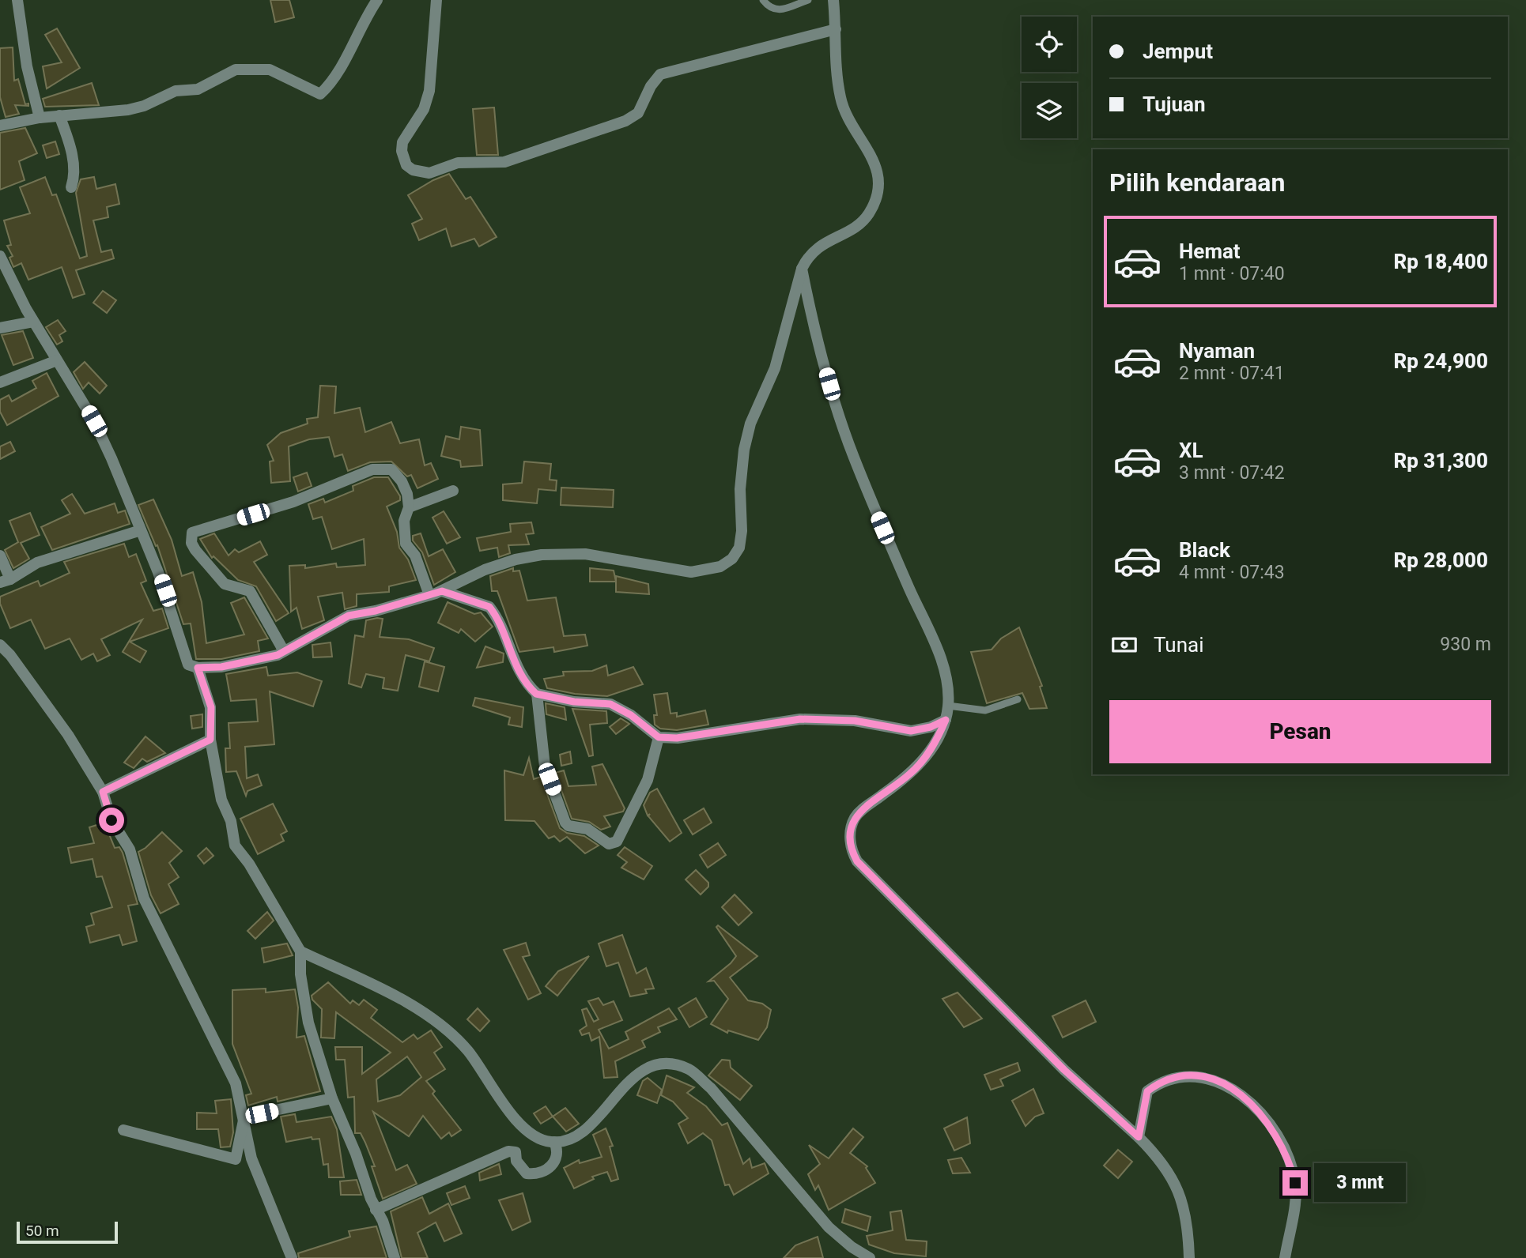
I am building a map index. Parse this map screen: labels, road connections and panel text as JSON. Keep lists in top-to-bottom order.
{
  "scale_bar": "50 m",
  "page": {
    "banner": ["Jemput", "Tujuan"],
    "heading": "Pilih kendaraan",
    "list": [
      {
        "name": "Hemat",
        "note": "1 mnt · 07:40",
        "value": "Rp 18,400"
      },
      {
        "name": "Nyaman",
        "note": "2 mnt · 07:41",
        "value": "Rp 24,900"
      },
      {
        "name": "XL",
        "note": "3 mnt · 07:42",
        "value": "Rp 31,300"
      },
      {
        "name": "Black",
        "note": "4 mnt · 07:43",
        "value": "Rp 28,000"
      }
    ],
    "pay": ["Tunai", "930 m"],
    "buttons": "Pesan",
    "bubble": "3 mnt",
    "scale": "50 m"
  }
}
